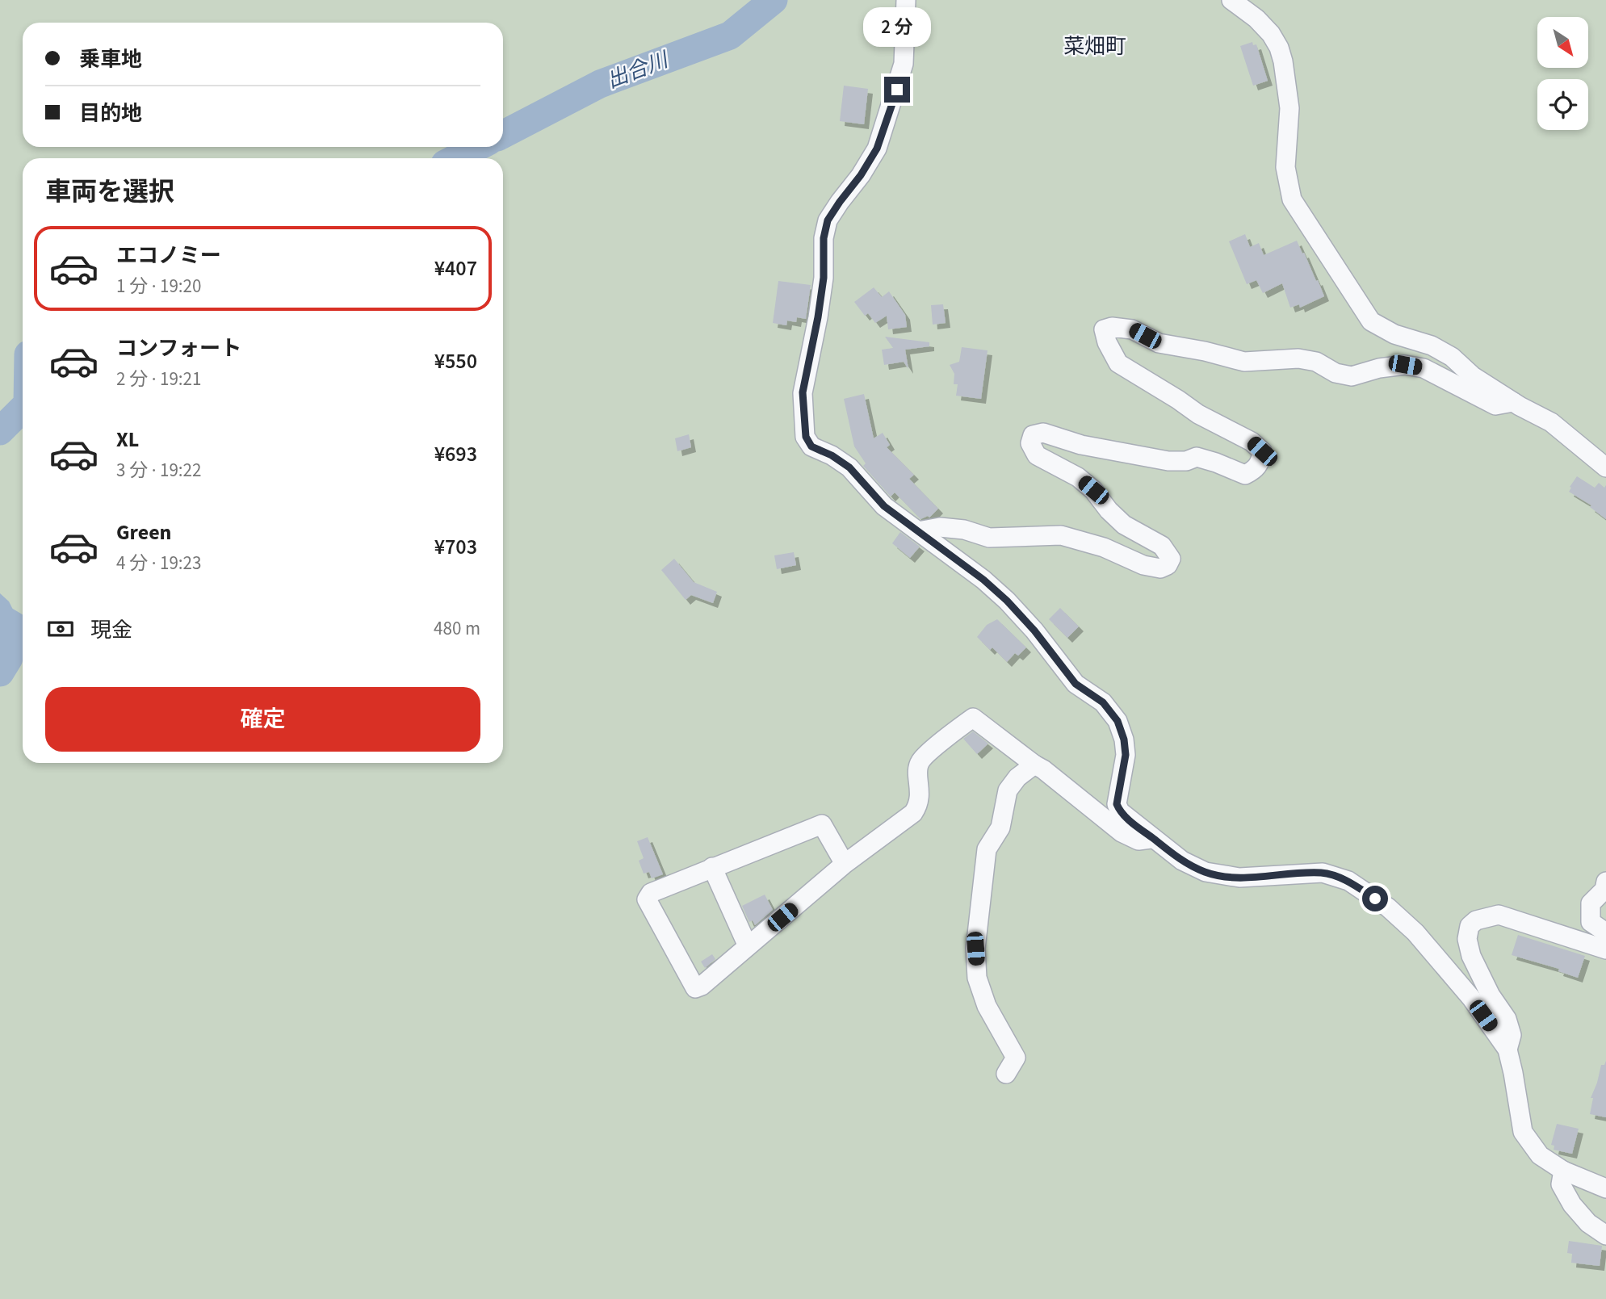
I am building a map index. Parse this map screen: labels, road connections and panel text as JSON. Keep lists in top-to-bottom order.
{
  "districts": ["菜畑町"],
  "water": ["出合川"],
  "north": "bottom right",
  "page": {
    "bubble": "2 分",
    "banner": ["乗車地", "目的地"],
    "heading": "車両を選択",
    "list": [
      {
        "name": "エコノミー",
        "note": "1 分 · 19:20",
        "value": "¥407"
      },
      {
        "name": "コンフォート",
        "note": "2 分 · 19:21",
        "value": "¥550"
      },
      {
        "name": "XL",
        "note": "3 分 · 19:22",
        "value": "¥693"
      },
      {
        "name": "Green",
        "note": "4 分 · 19:23",
        "value": "¥703"
      }
    ],
    "pay": ["現金", "480 m"],
    "buttons": "確定"
  }
}
